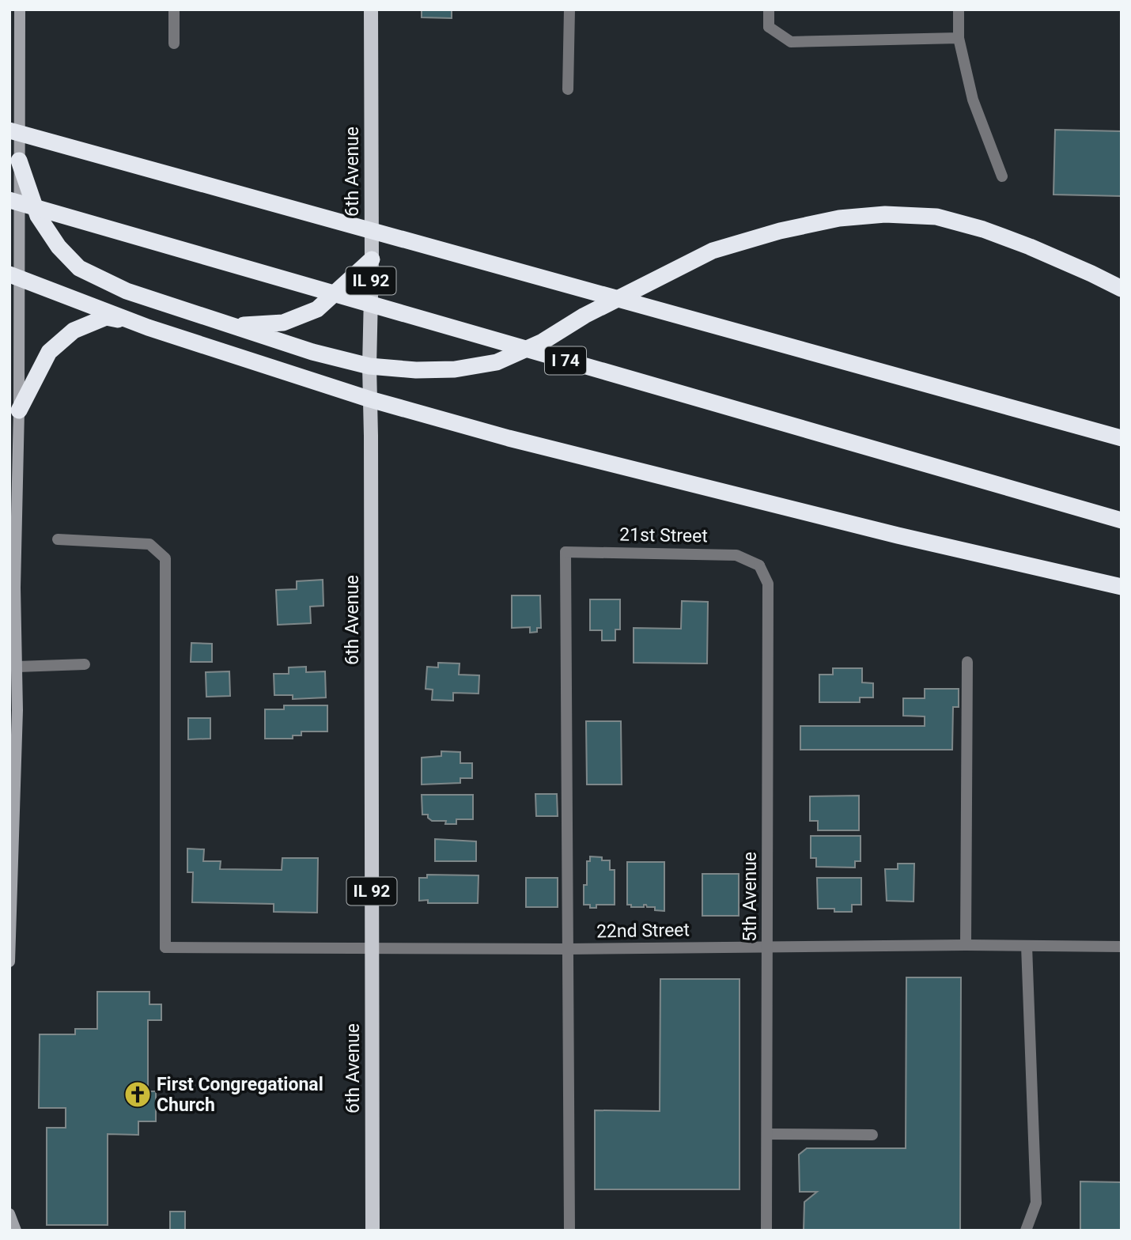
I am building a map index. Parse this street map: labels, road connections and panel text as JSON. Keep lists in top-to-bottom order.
{
  "streets": {
    "highway": ["I 74"],
    "main road": ["6th Avenue", "IL 92"],
    "street": ["21st Street", "5th Avenue", "22nd Street"]
  },
  "crossings": [
    ["6th Avenue", "22nd Street"],
    ["21st Street", "5th Avenue"],
    ["21st Street", "22nd Street"],
    ["5th Avenue", "22nd Street"]
  ],
  "places": {
    "church": ["First Congregational Church"]
  }
}
